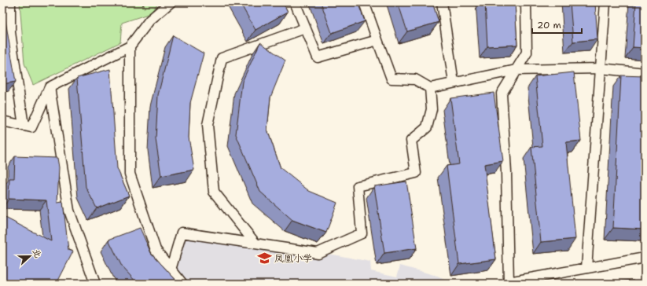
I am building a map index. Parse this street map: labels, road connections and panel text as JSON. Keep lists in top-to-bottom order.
{
  "places": {
    "school or university": ["凤凰小学"]
  },
  "scale_bar": "20 m",
  "north": "right"
}
